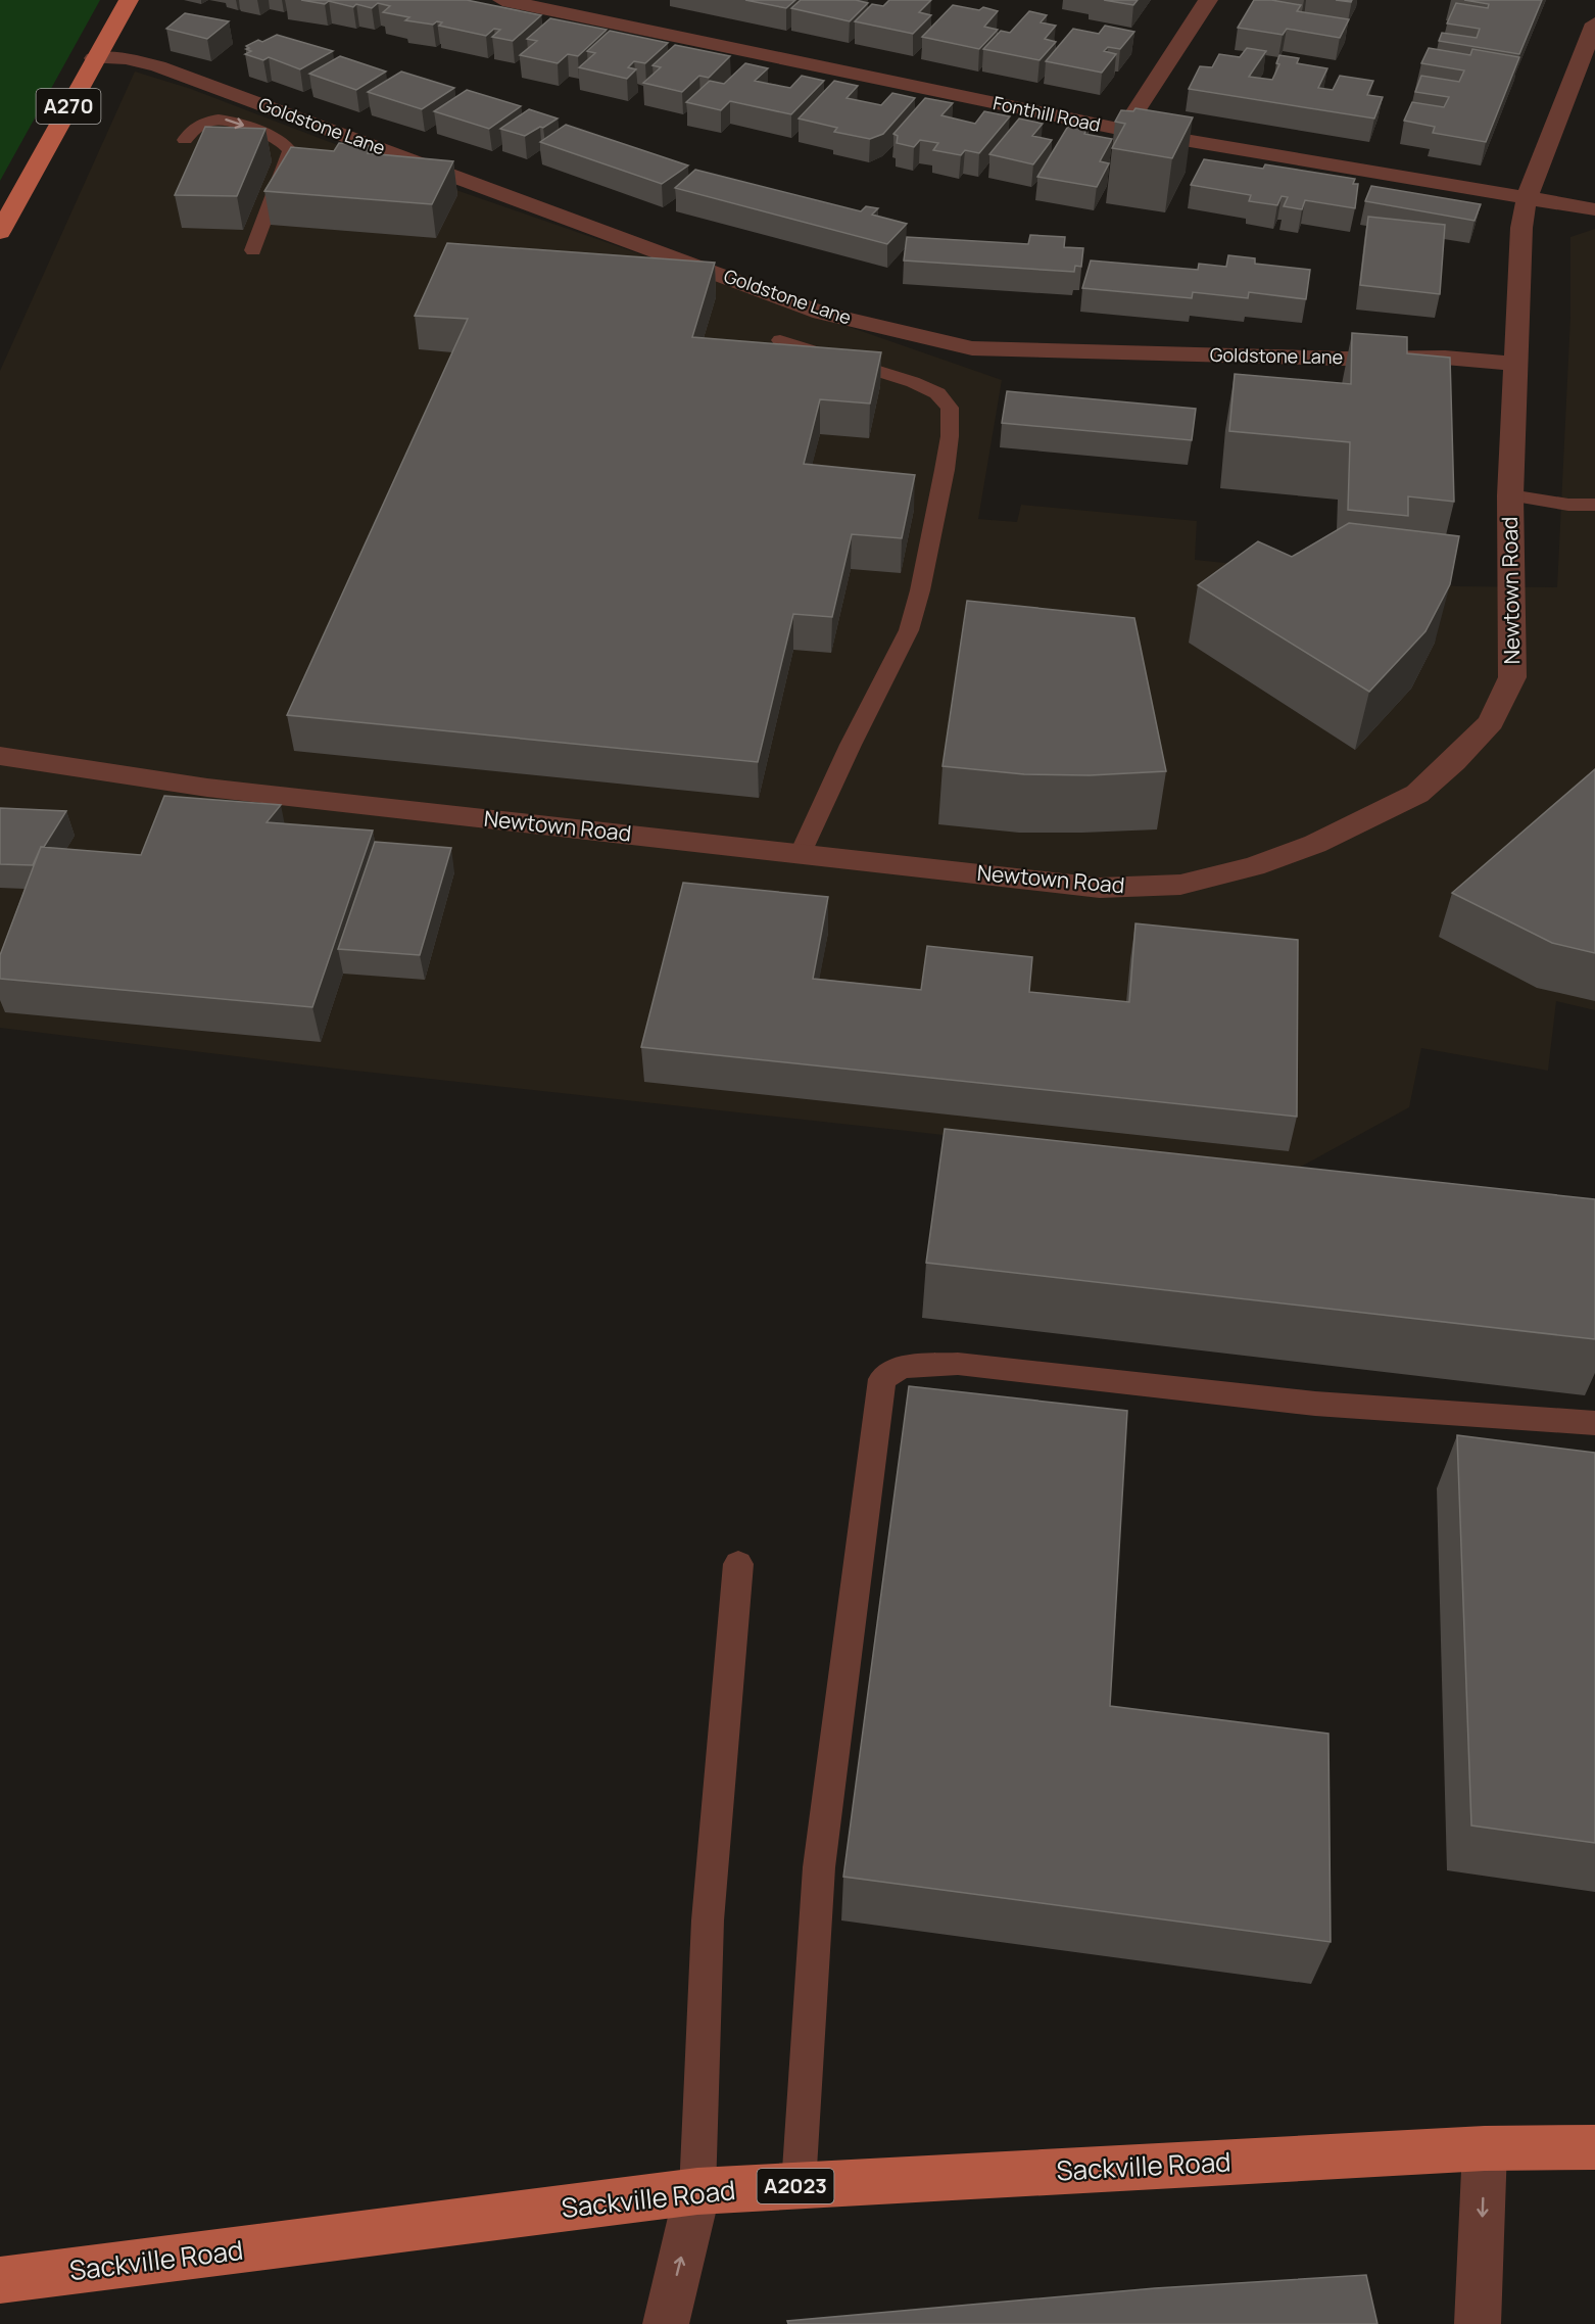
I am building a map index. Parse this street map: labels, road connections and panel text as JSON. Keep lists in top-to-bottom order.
{
  "streets": {
    "main road": ["A270", "Sackville Road", "A2023"],
    "street": ["Fonthill Road", "Goldstone Lane", "Newtown Road"]
  },
  "crossings": [
    ["A270", "Goldstone Lane"],
    ["Fonthill Road", "Newtown Road"],
    ["Goldstone Lane", "Newtown Road"]
  ]
}
